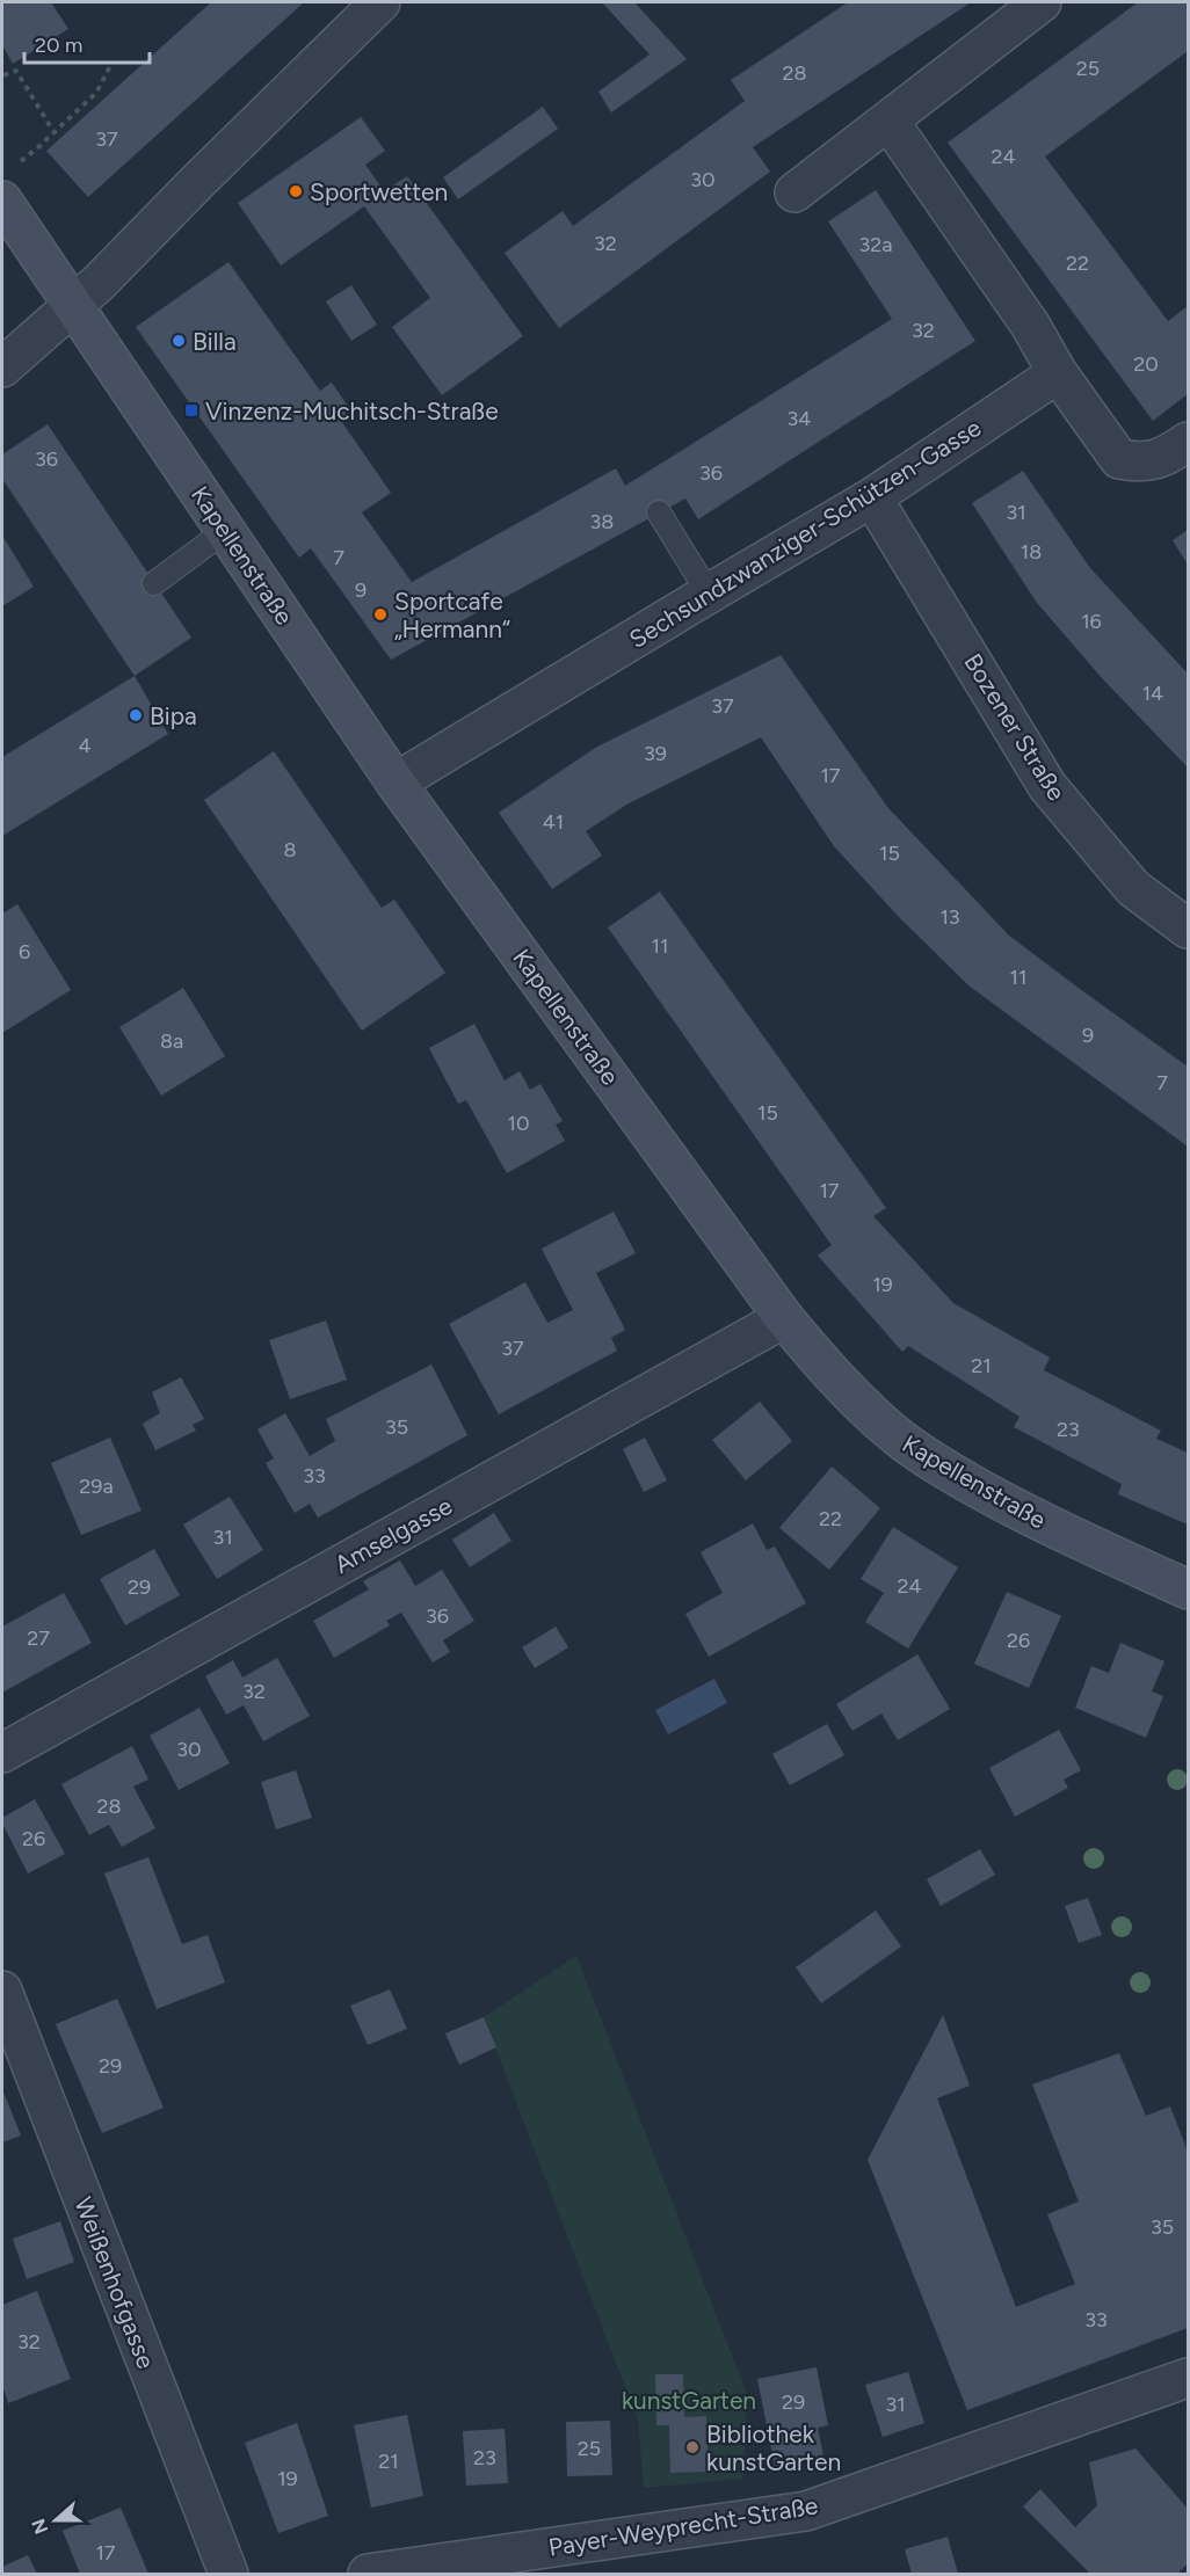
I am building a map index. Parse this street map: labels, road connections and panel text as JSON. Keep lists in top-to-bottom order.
{
  "streets": {
    "main road": ["Kapellenstraße"],
    "street": [
      "Sechsundzwanziger-Schützen-Gasse",
      "Bozener Straße",
      "Amselgasse",
      "Weißenhofgasse",
      "Payer-Weyprecht-Straße"
    ]
  },
  "crossings": [
    ["Sechsundzwanziger-Schützen-Gasse", "Kapellenstraße"],
    ["Sechsundzwanziger-Schützen-Gasse", "Bozener Straße"],
    ["Kapellenstraße", "Amselgasse"]
  ],
  "parks": ["kunstGarten"],
  "places": {
    "other": [
      "Sportwetten",
      "Billa",
      "Sportcafe „Hermann“",
      "Bipa",
      "Bibliothek kunstGarten"
    ],
    "transit": ["Vinzenz-Muchitsch-Straße"]
  },
  "house_numbers": [
    "25",
    "28",
    "37",
    "24",
    "30",
    "32",
    "32a",
    "22",
    "32",
    "20",
    "34",
    "36",
    "36",
    "31",
    "38",
    "18",
    "7",
    "9",
    "16",
    "14",
    "37",
    "4",
    "39",
    "17",
    "41",
    "8",
    "15",
    "13",
    "11",
    "6",
    "11",
    "9",
    "8a",
    "7",
    "15",
    "10",
    "17",
    "19",
    "37",
    "21",
    "35",
    "23",
    "33",
    "29a",
    "22",
    "31",
    "24",
    "29",
    "36",
    "27",
    "26",
    "32",
    "30",
    "28",
    "26",
    "29",
    "35",
    "33",
    "32",
    "29",
    "31",
    "25",
    "23",
    "21",
    "19",
    "17"
  ],
  "scale_bar": "20 m",
  "north": "left"
}
